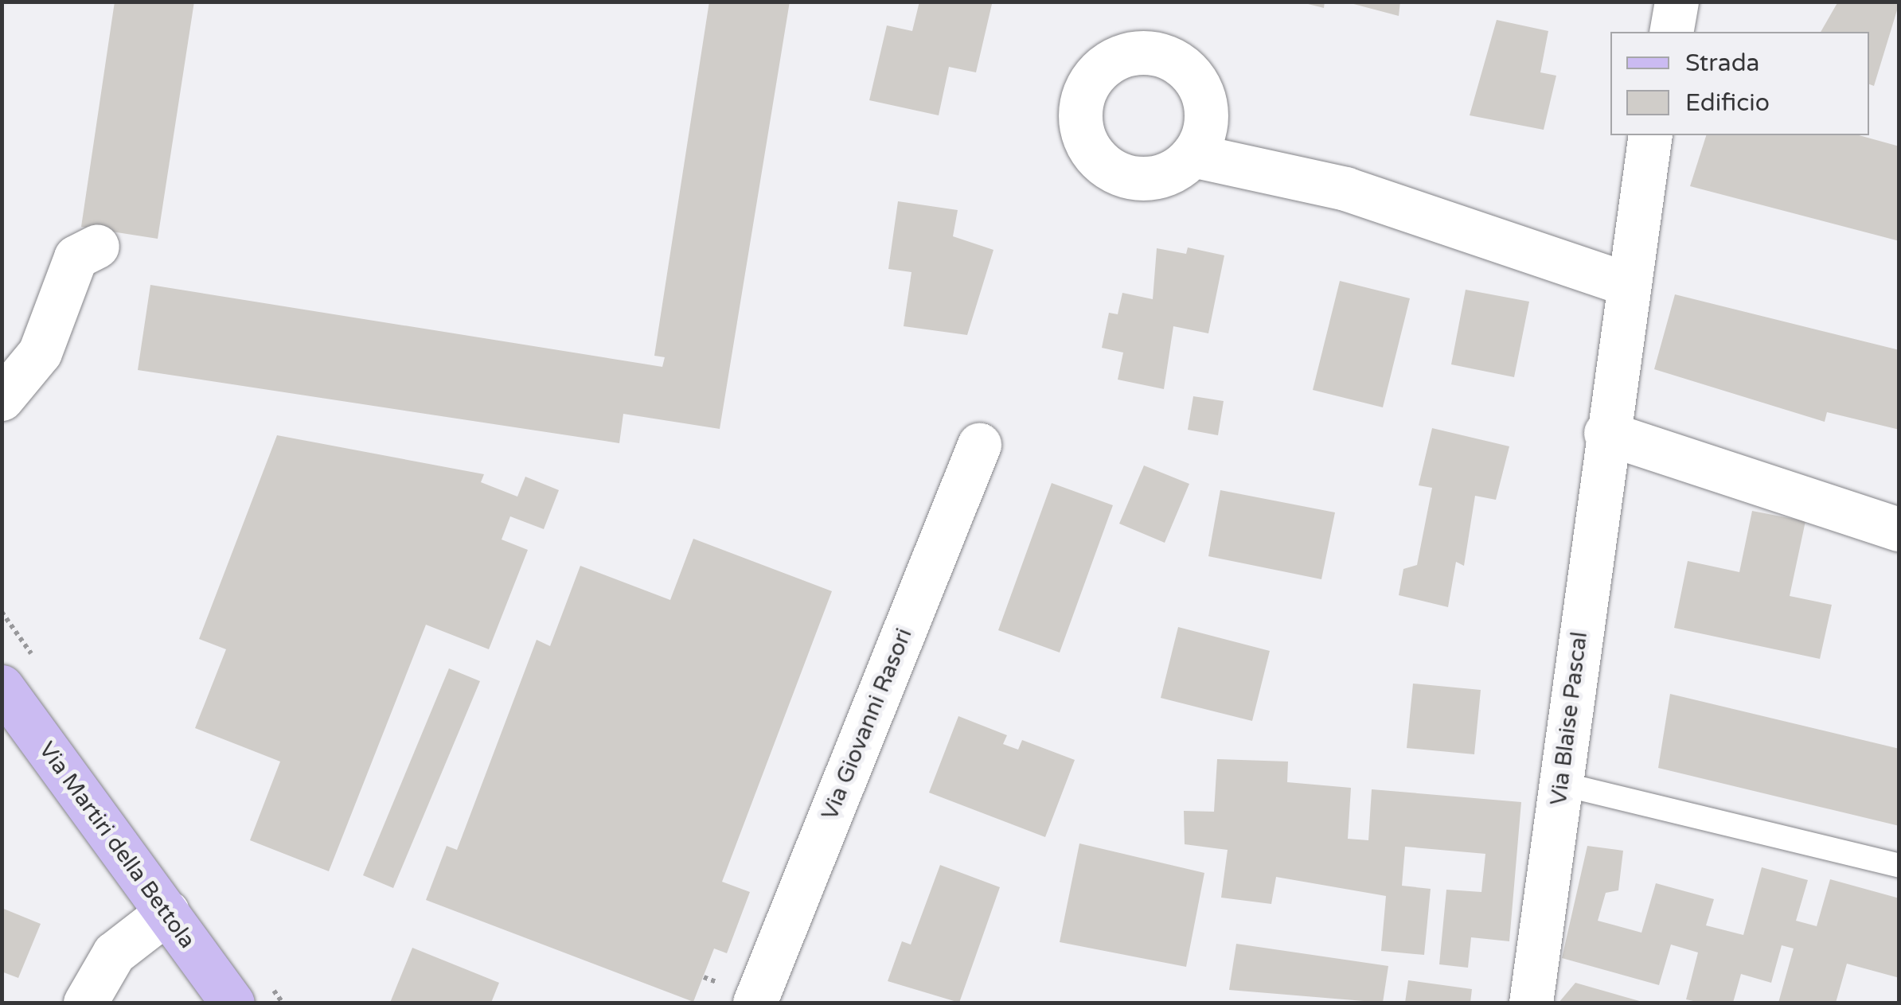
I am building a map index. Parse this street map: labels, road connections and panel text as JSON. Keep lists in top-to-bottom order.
{
  "streets": {
    "main road": ["Via Martiri della Bettola"],
    "street": ["Via Blaise Pascal", "Via Giovanni Rasori"]
  },
  "legend": ["Strada", "Edificio"]
}
